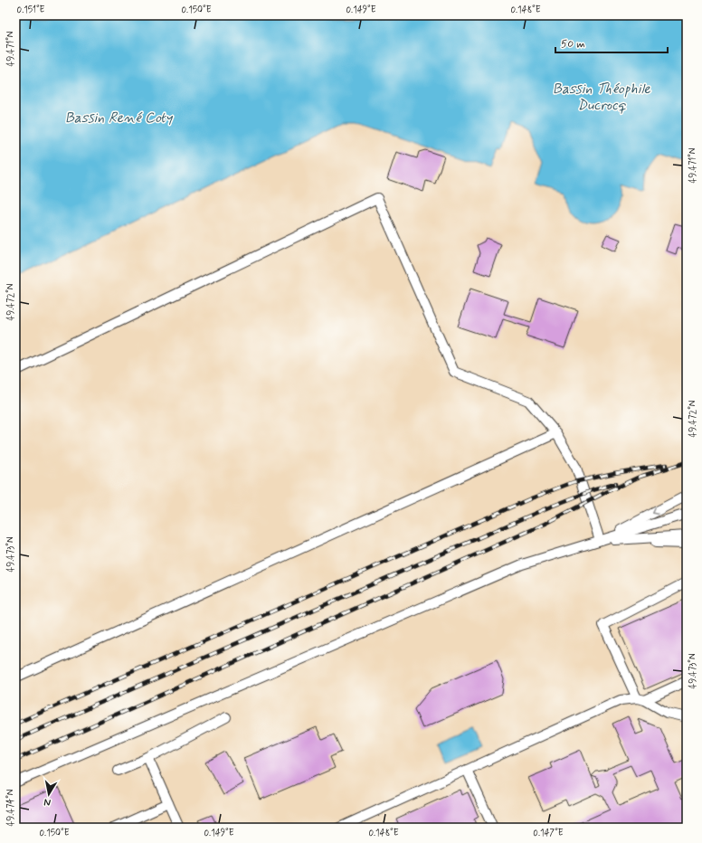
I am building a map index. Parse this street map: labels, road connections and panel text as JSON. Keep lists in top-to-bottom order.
{
  "water": ["Bassin Théophile Ducrocq", "Bassin René Coty"],
  "scale_bar": "50 m",
  "north": "bottom",
  "coordinates": [
    "0.151°E",
    "0.150°E",
    "0.149°E",
    "0.148°E",
    "49.471°N",
    "49.472°N",
    "49.473°N",
    "49.474°N",
    "0.147°E"
  ]
}
